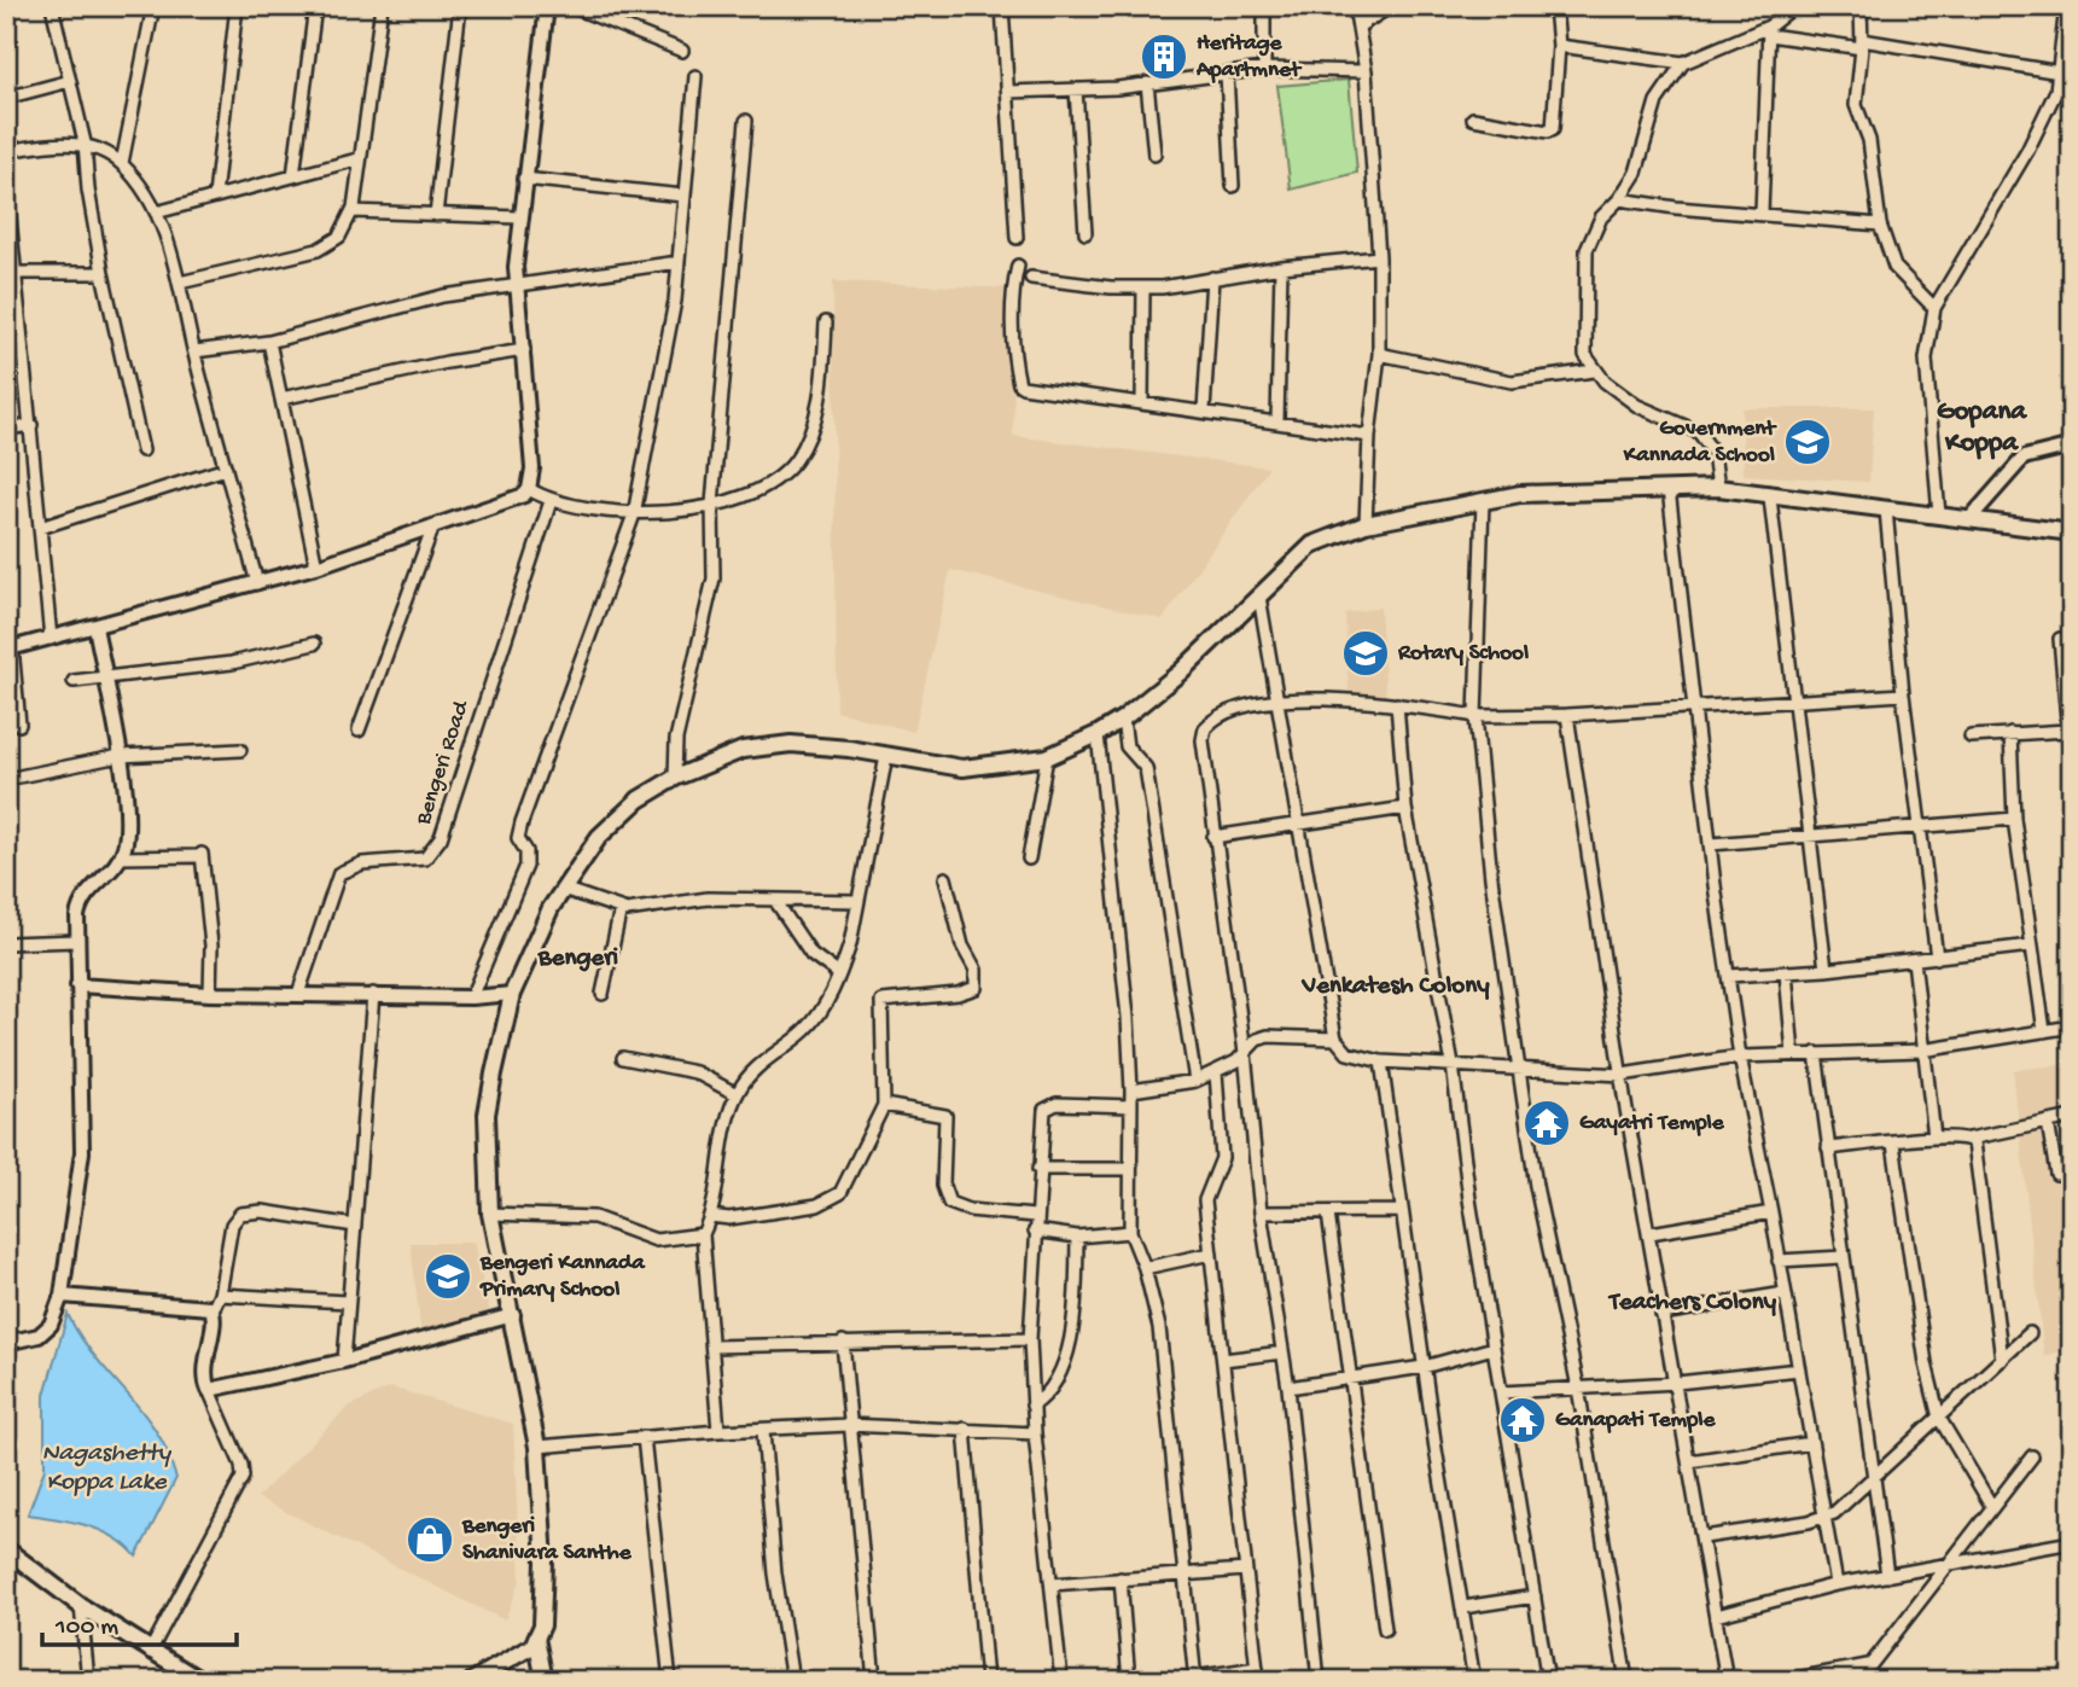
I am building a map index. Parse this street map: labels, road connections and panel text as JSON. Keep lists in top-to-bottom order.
{
  "streets": {
    "street": ["Bengeri Road"]
  },
  "districts": [
    "Gopana Koppa",
    "Bengeri",
    "Venkatesh Colony",
    "Teachers Colony"
  ],
  "water": ["Nagashetty Koppa Lake"],
  "places": {
    "building": ["Heritage Apartmnet"],
    "school or university": ["Government Kannada School", "Rotary School", "Bengeri Kannada Primary School"],
    "temple": ["Gayatri Temple", "Ganapati Temple"],
    "shop": ["Bengeri Shanivara Santhe"]
  },
  "scale_bar": "100 m"
}
